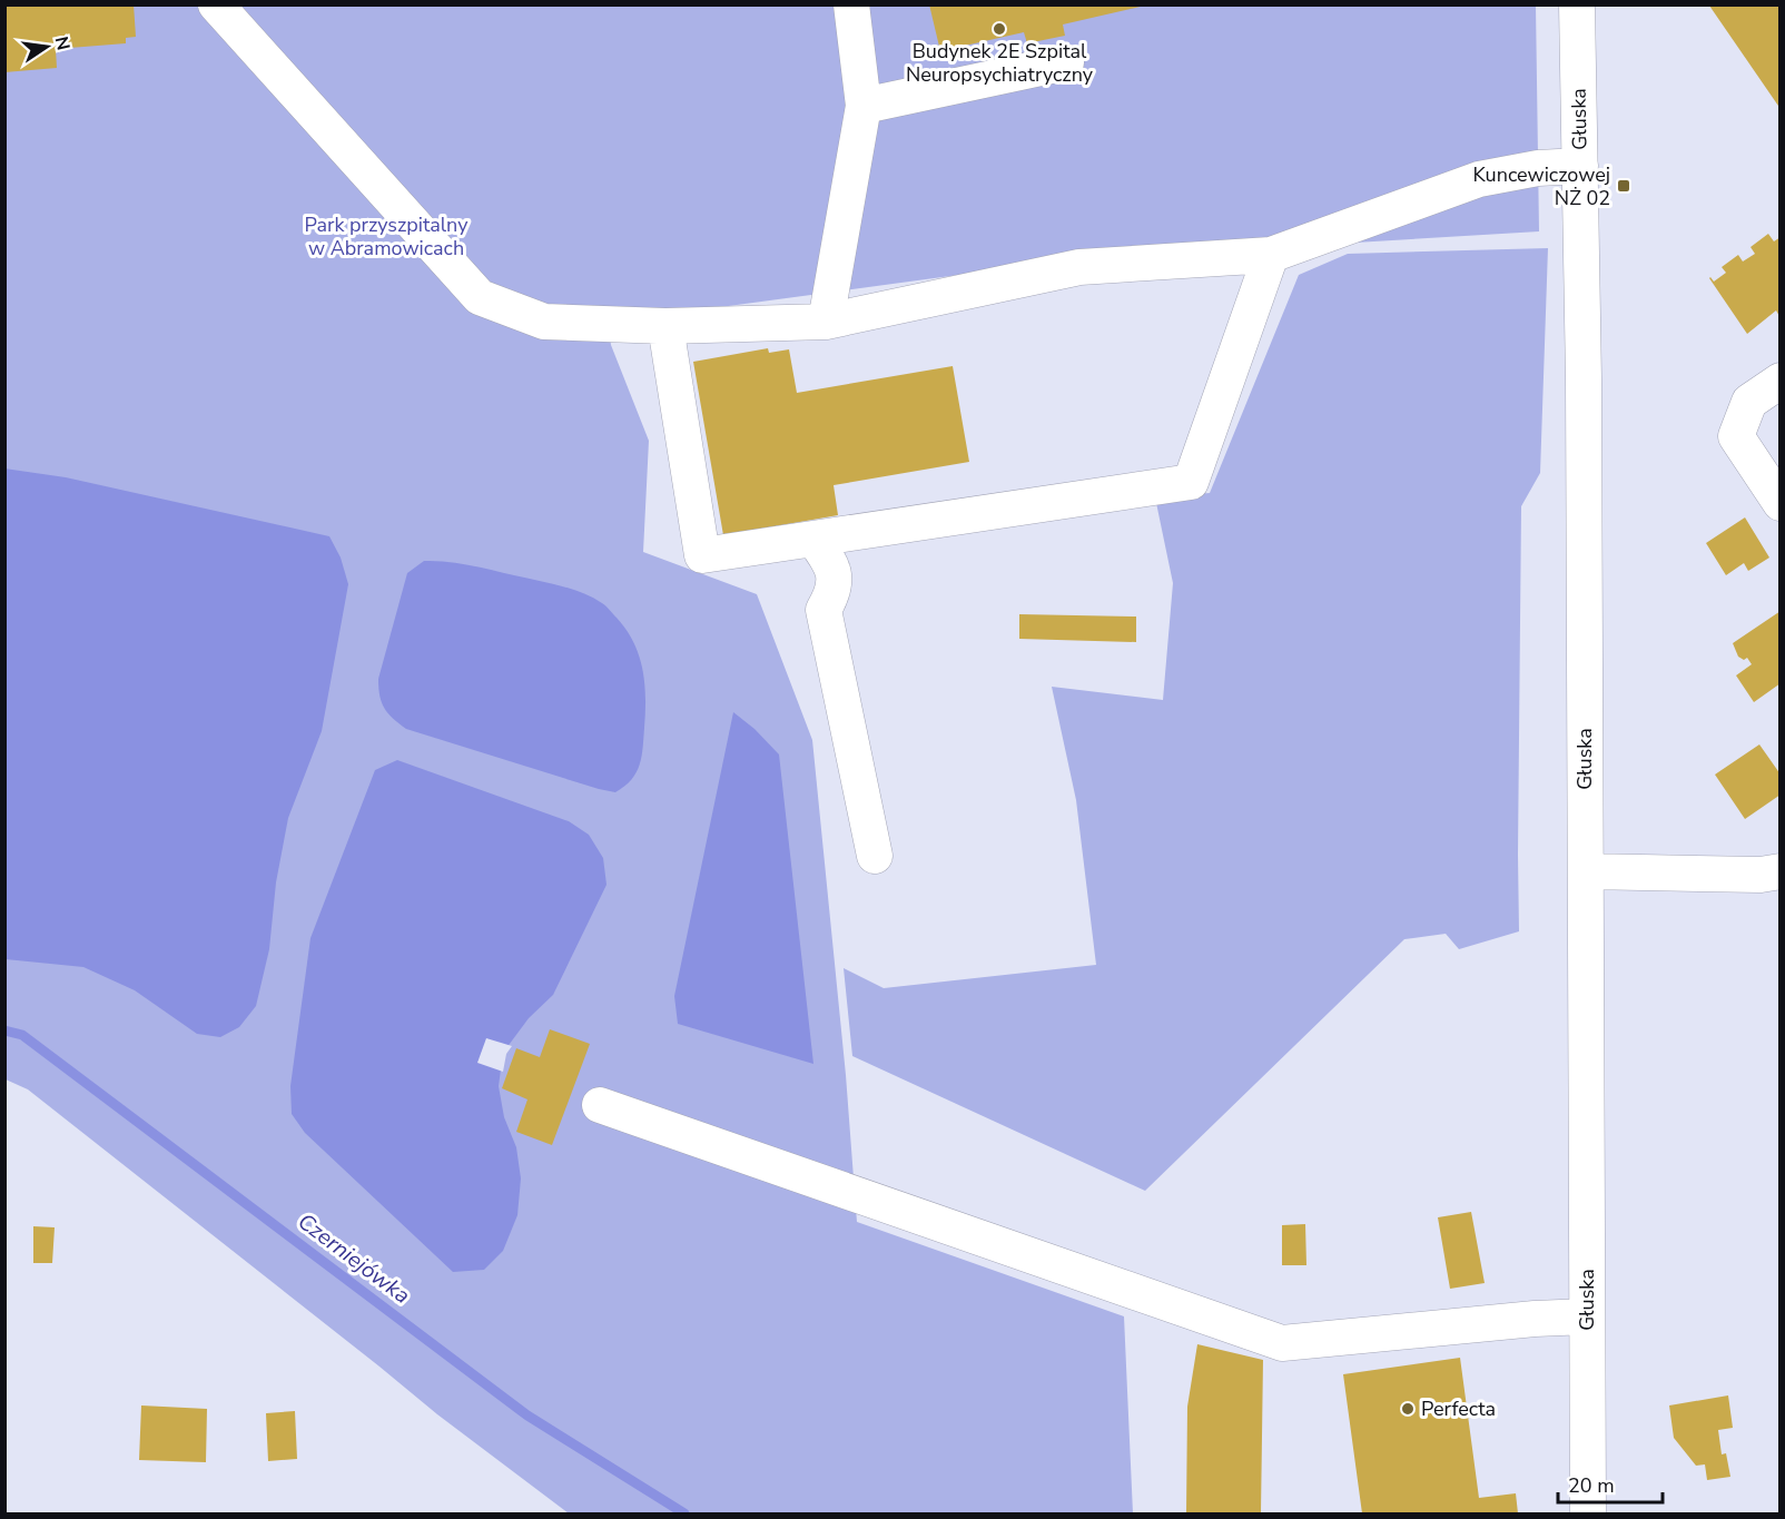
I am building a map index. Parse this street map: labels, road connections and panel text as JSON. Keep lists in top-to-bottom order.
{
  "streets": {
    "street": ["Głuska"]
  },
  "water": ["Czerniejówka"],
  "parks": ["Park przyszpitalny w Abramowicach"],
  "places": {
    "other": ["Budynek 2E Szpital Neuropsychiatryczny", "Perfecta"],
    "transit": ["Kuncewiczowej NŻ 02"]
  },
  "scale_bar": "20 m",
  "north": "right"
}
